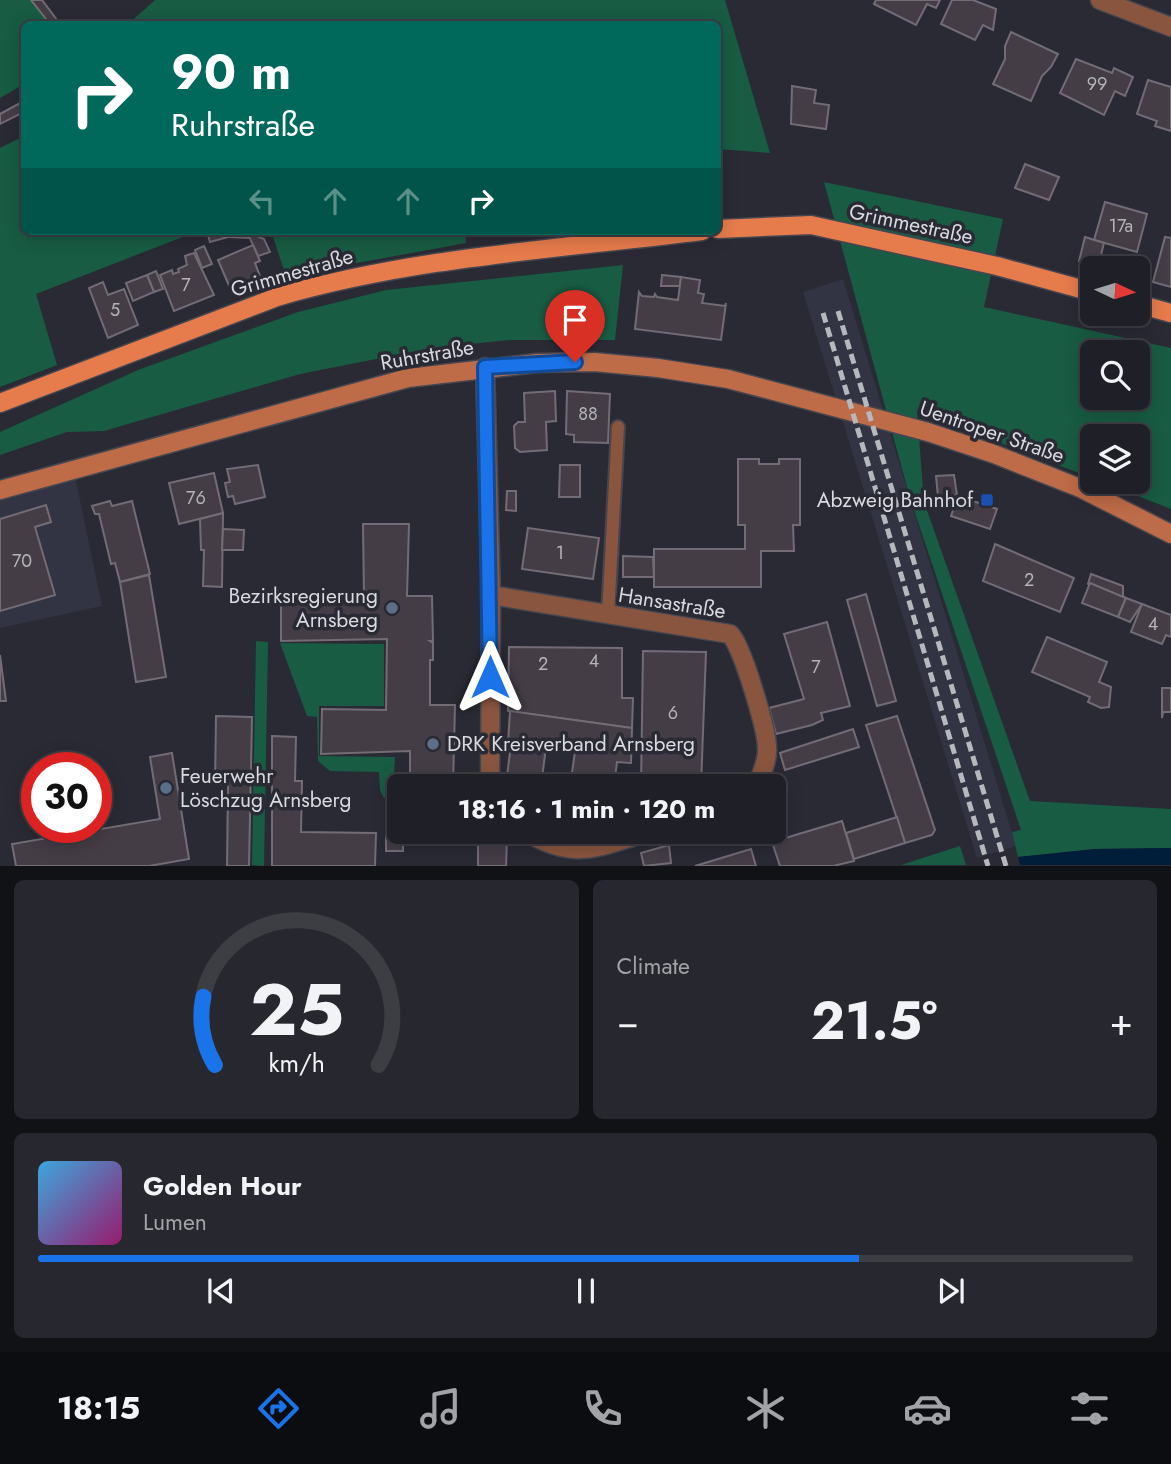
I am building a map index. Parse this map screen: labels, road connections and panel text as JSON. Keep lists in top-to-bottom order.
{
  "streets": {
    "main road": ["Grimmestraße", "Ruhrstraße", "Uentroper Straße"],
    "street": ["Hansastraße"]
  },
  "crossings": [
    ["Ruhrstraße", "Uentroper Straße"]
  ],
  "places": {
    "transit": ["Abzweig Bahnhof"],
    "other": ["Bezirksregierung Arnsberg", "DRK Kreisverband Arnsberg", "Feuerwehr Löschzug Arnsberg"]
  },
  "house_numbers": [
    "99",
    "17a",
    "7",
    "5",
    "88",
    "76",
    "1",
    "70",
    "2",
    "4",
    "4",
    "2",
    "7",
    "6"
  ],
  "north": "right",
  "page": {
    "turn": ["90 m", "Ruhrstraße"],
    "limit": "30",
    "trip": "18:16 · 1 min · 120 m",
    "tile": "Climate",
    "heat": ["−", "21.5°", "+"],
    "song": ["Golden Hour", "Lumen"],
    "tabs": "18:15",
    "gauge": ["25", "km/h"]
  }
}
